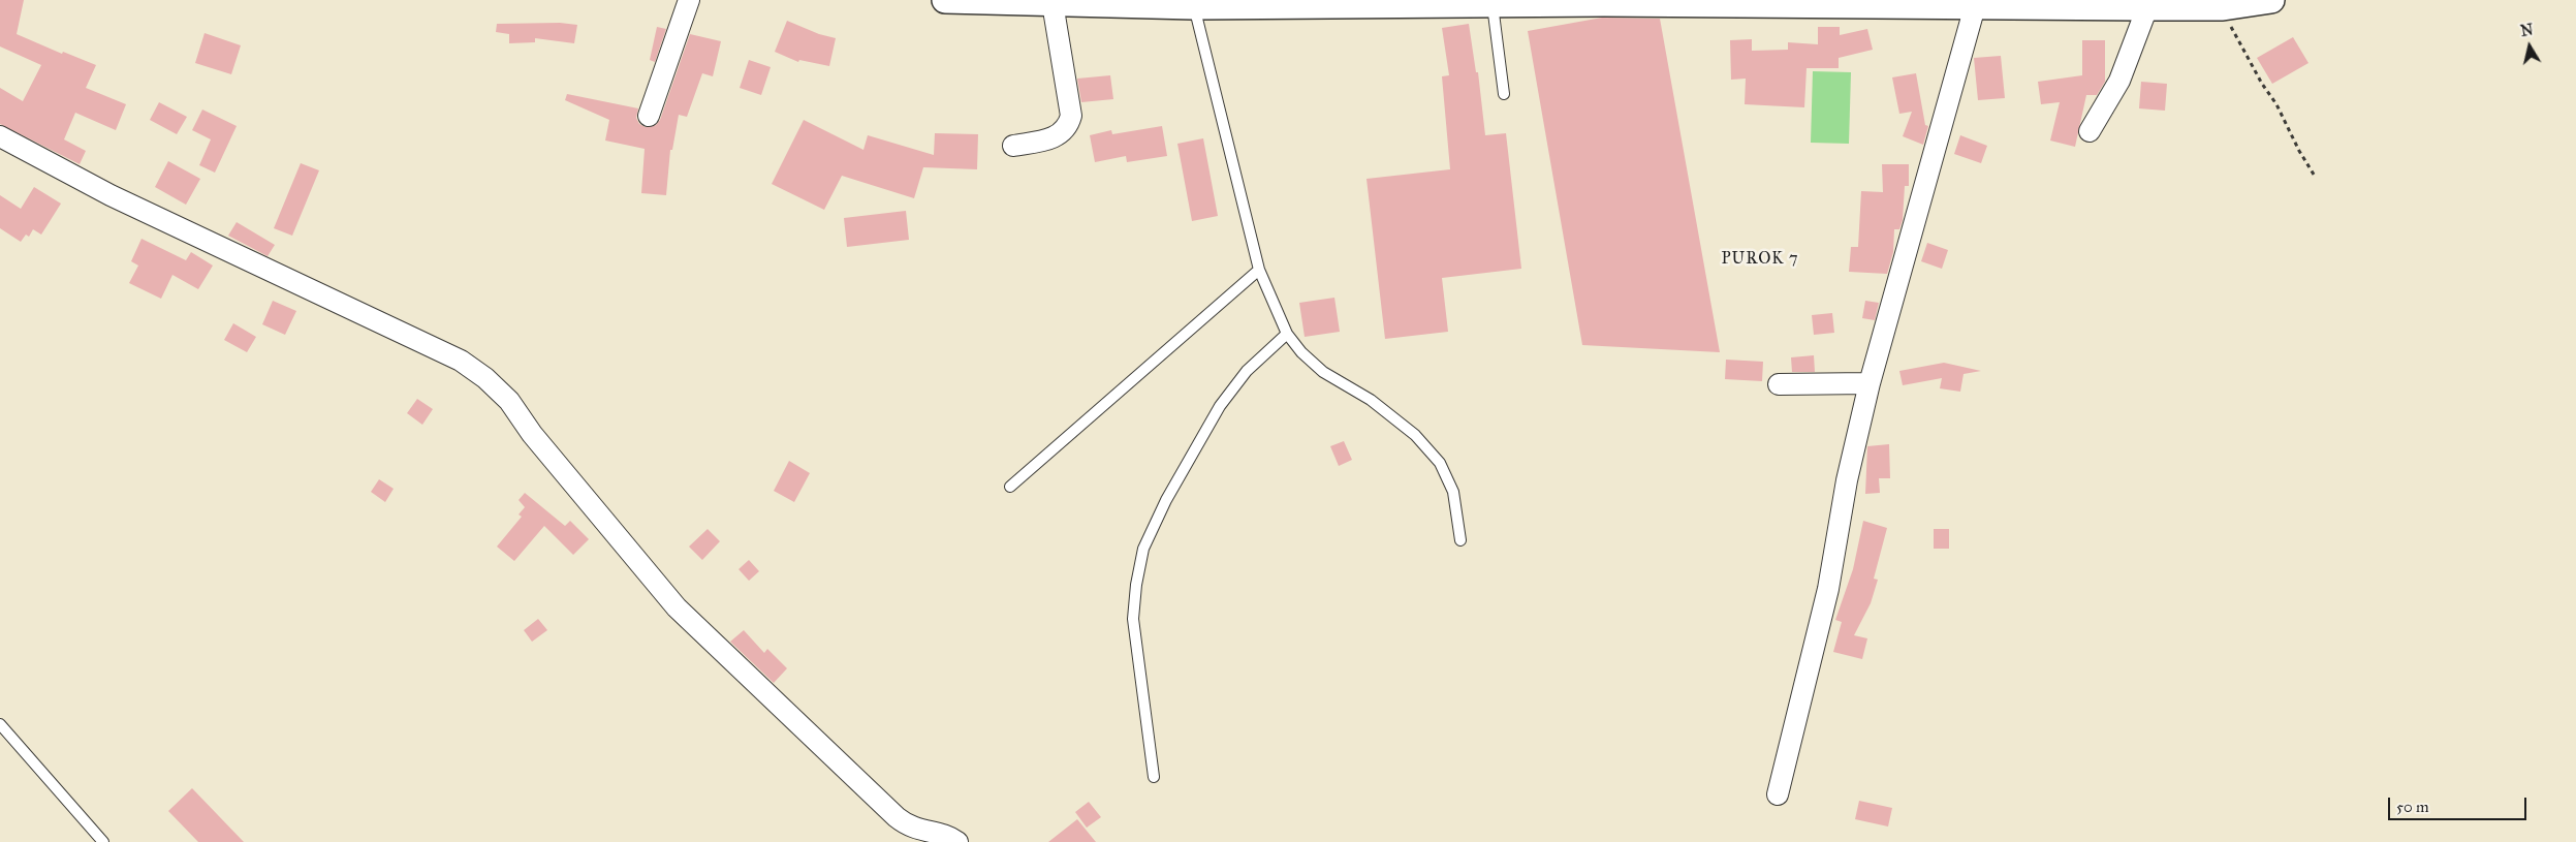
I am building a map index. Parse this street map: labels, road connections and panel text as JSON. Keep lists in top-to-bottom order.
{
  "districts": ["PUROK 7"],
  "scale_bar": "50 m",
  "north": "top"
}
